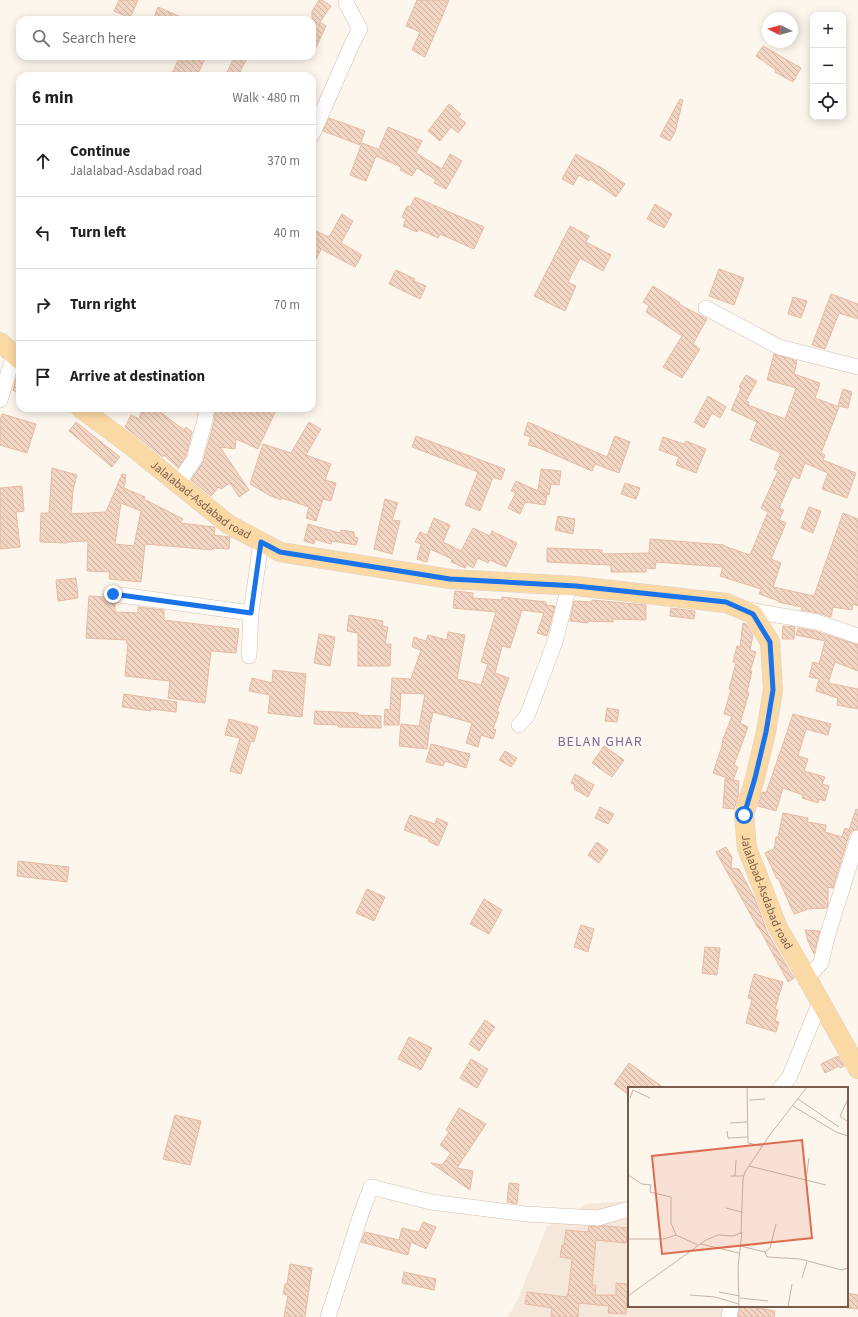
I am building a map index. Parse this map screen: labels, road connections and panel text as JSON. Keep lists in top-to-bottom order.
{
  "streets": {
    "main road": ["Jalalabad-Asdabad road"]
  },
  "districts": ["BELAN GHAR"],
  "north": "left",
  "page": {
    "map_buttons": ["+", "−"],
    "search": "Search here",
    "heading": ["6 min", "Walk · 480 m"],
    "list": [
      ["Continue", "Jalalabad-Asdabad road", "370 m"],
      ["Turn left", "40 m"],
      ["Turn right", "70 m"],
      "Arrive at destination"
    ]
  }
}
